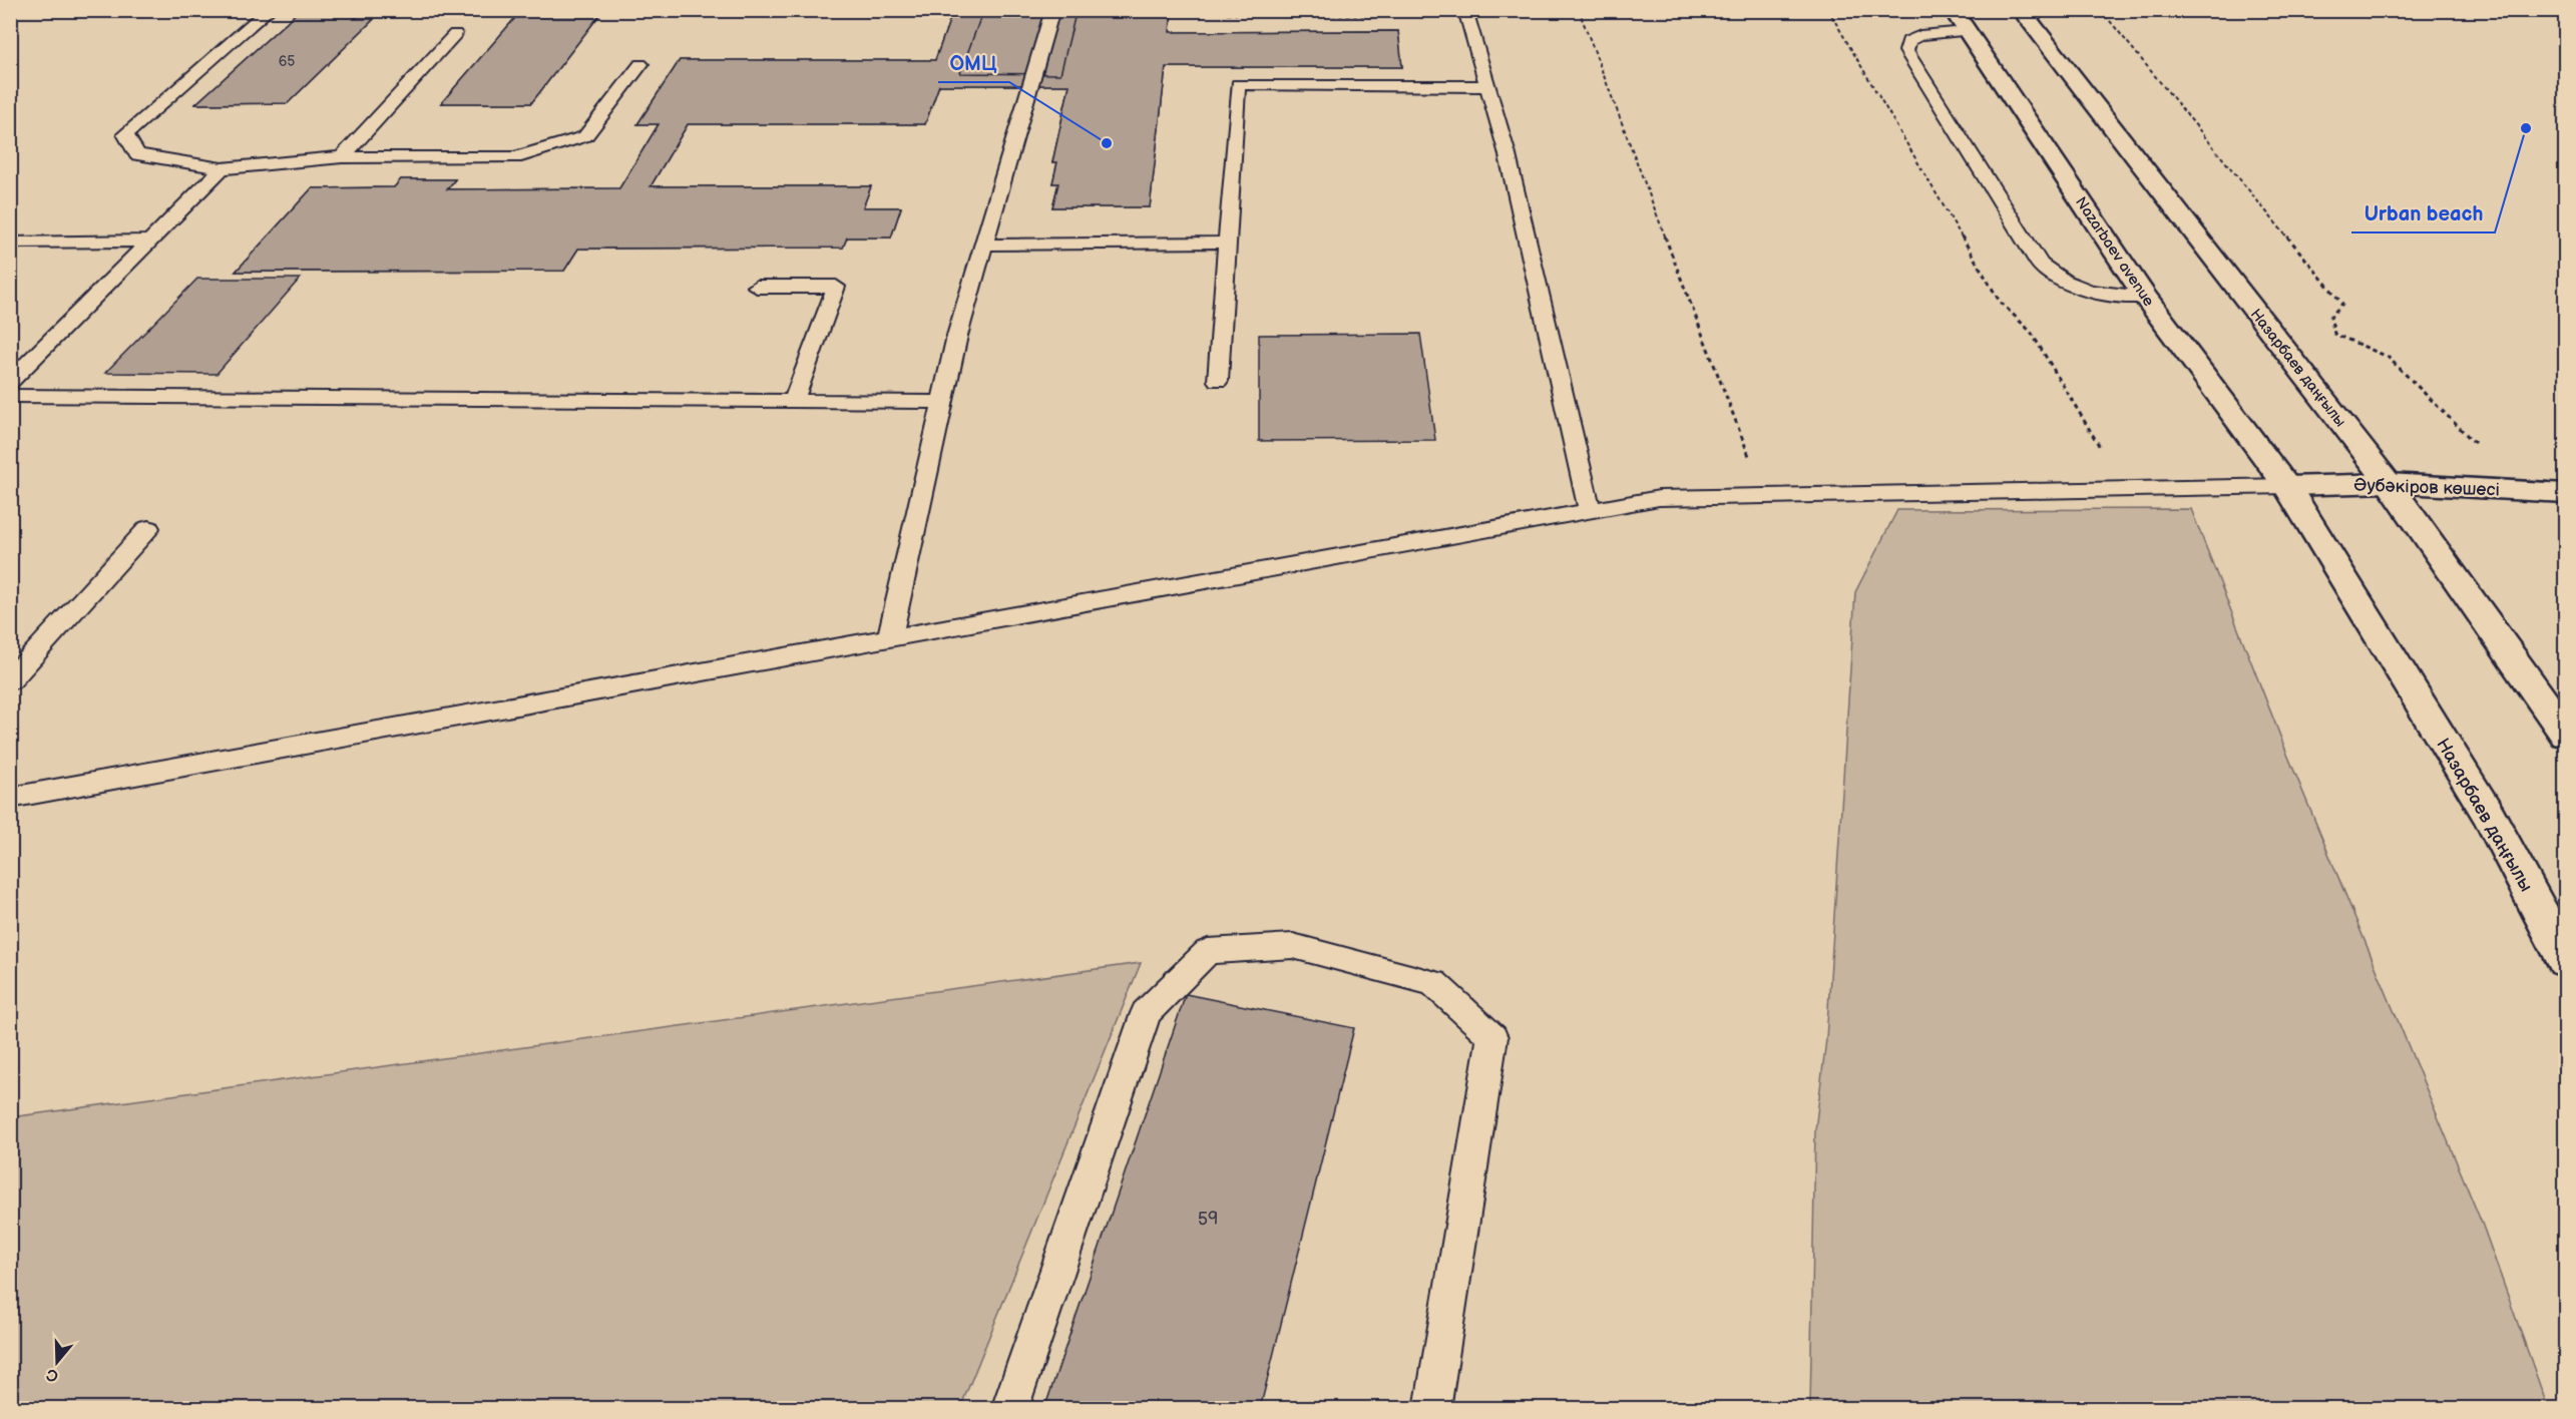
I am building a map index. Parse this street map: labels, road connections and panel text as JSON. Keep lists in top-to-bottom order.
{
  "streets": {
    "main road": ["Nazarbaev avenue", "Назарбаев даңғылы", "Әубәкіров көшесі"]
  },
  "crossings": [
    ["Nazarbaev avenue", "Назарбаев даңғылы"],
    ["Nazarbaev avenue", "Әубәкіров көшесі"],
    ["Назарбаев даңғылы", "Әубәкіров көшесі"]
  ],
  "places": ["Urban beach", "ОМЦ"],
  "house_numbers": ["65", "59"],
  "north": "bottom"
}
